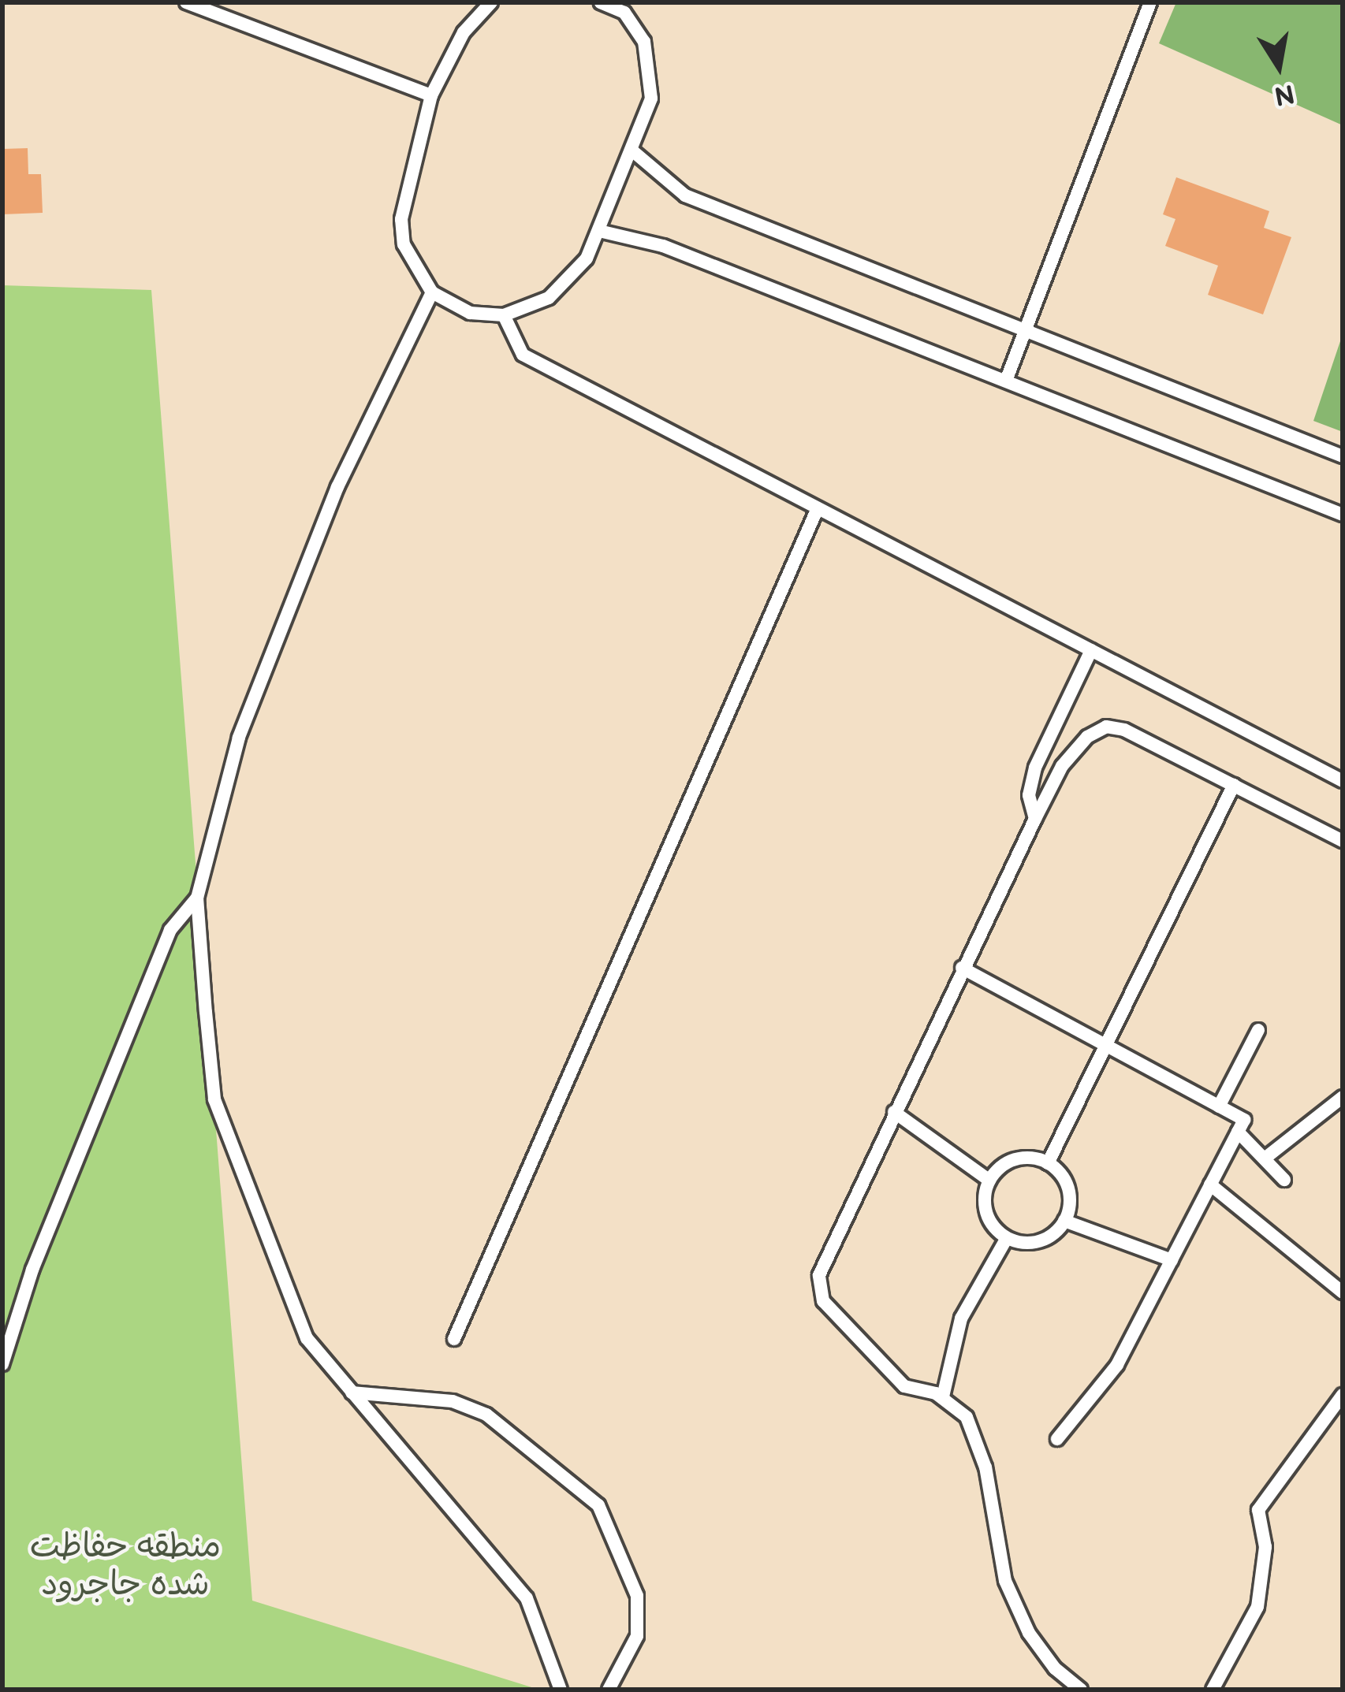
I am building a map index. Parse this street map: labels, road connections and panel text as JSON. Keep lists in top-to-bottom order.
{
  "parks": ["منطقه حفاظت شده جاجرود"],
  "north": "bottom"
}
